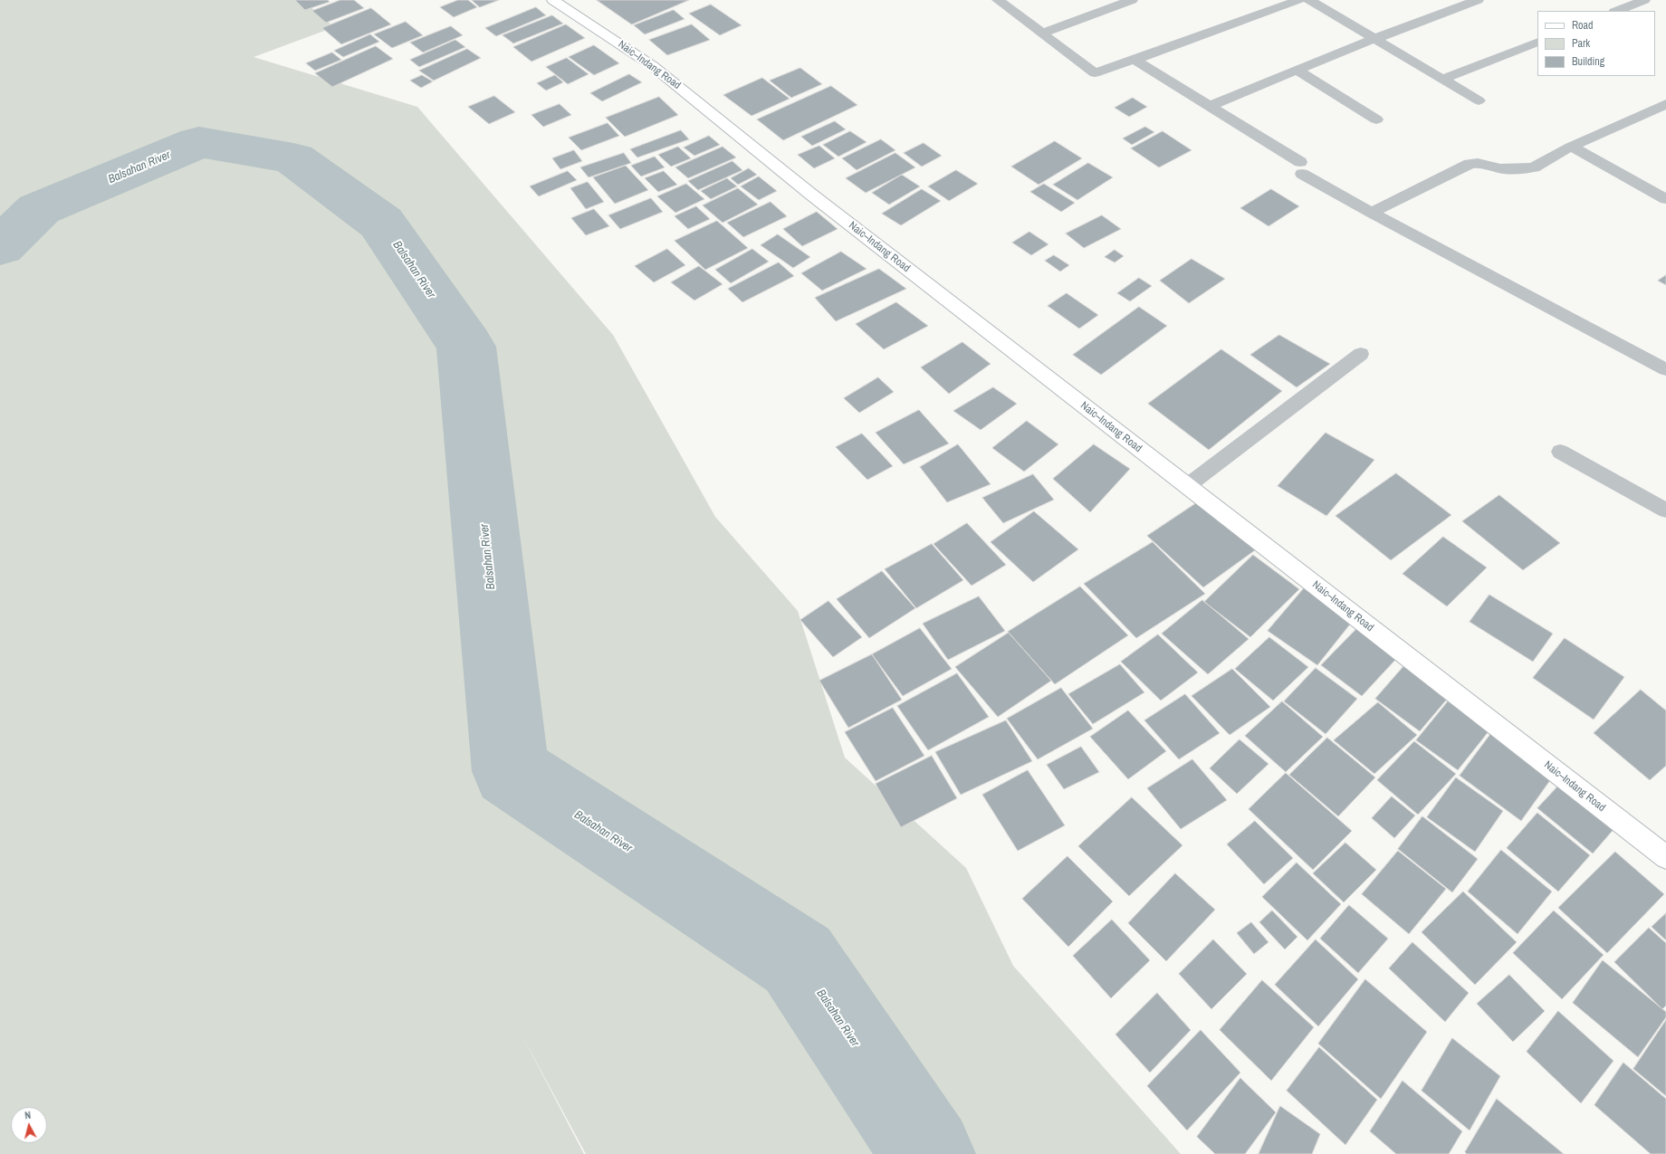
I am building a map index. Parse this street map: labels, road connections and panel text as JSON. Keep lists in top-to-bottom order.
{
  "streets": {
    "main road": ["Naic–Indang Road"]
  },
  "water": ["Balsahan River"],
  "legend": ["Road", "Park", "Building"],
  "north": "top"
}
